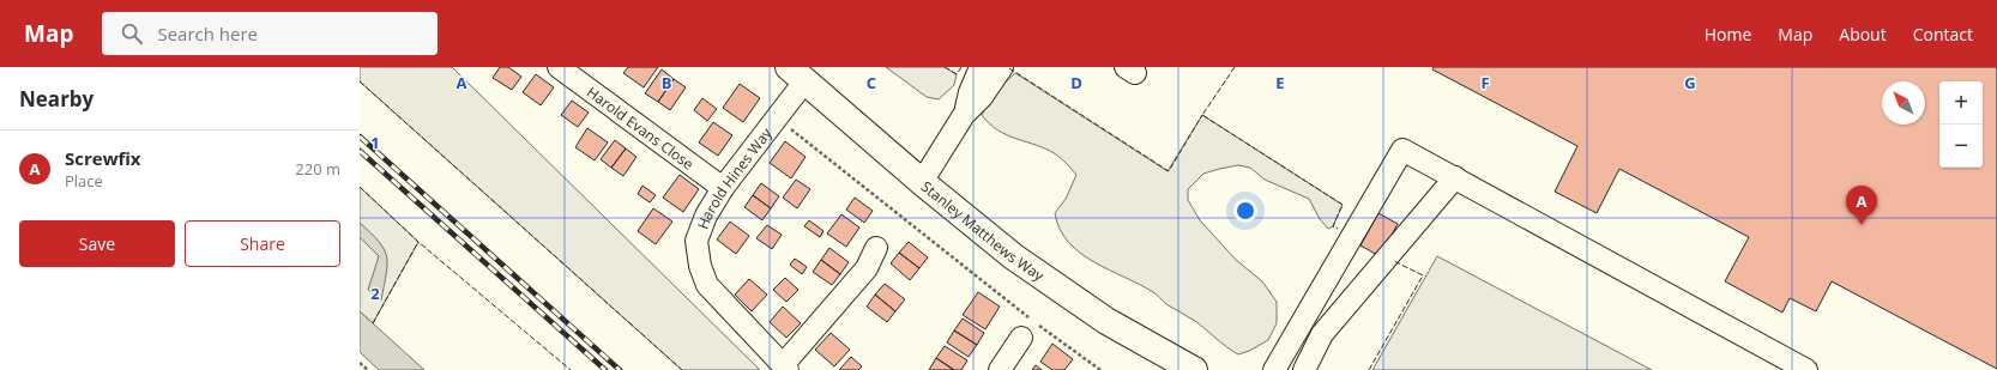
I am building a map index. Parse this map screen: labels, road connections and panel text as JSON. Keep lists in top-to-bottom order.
{
  "streets": {
    "main road": ["Stanley Matthews Way"],
    "street": ["Harold Evans Close", "Harold Hines Way"]
  },
  "crossings": [
    ["Harold Evans Close", "Harold Hines Way"],
    ["Harold Hines Way", "Stanley Matthews Way"]
  ],
  "north": "top left",
  "page": {
    "header": "Map",
    "search": "Search here",
    "nav": [
      "Home",
      "Map",
      "About",
      "Contact"
    ],
    "heading": "Nearby",
    "map_buttons": ["+", "−"],
    "list": [
      {
        "mark": "A",
        "name": "Screwfix",
        "note": "Place",
        "value": "220 m"
      }
    ],
    "pins": "A",
    "buttons": ["Save", "Share"]
  },
  "grid": {
    "columns": [
      "A",
      "B",
      "C",
      "D",
      "E",
      "F",
      "G"
    ],
    "rows": ["1", "2"]
  }
}
